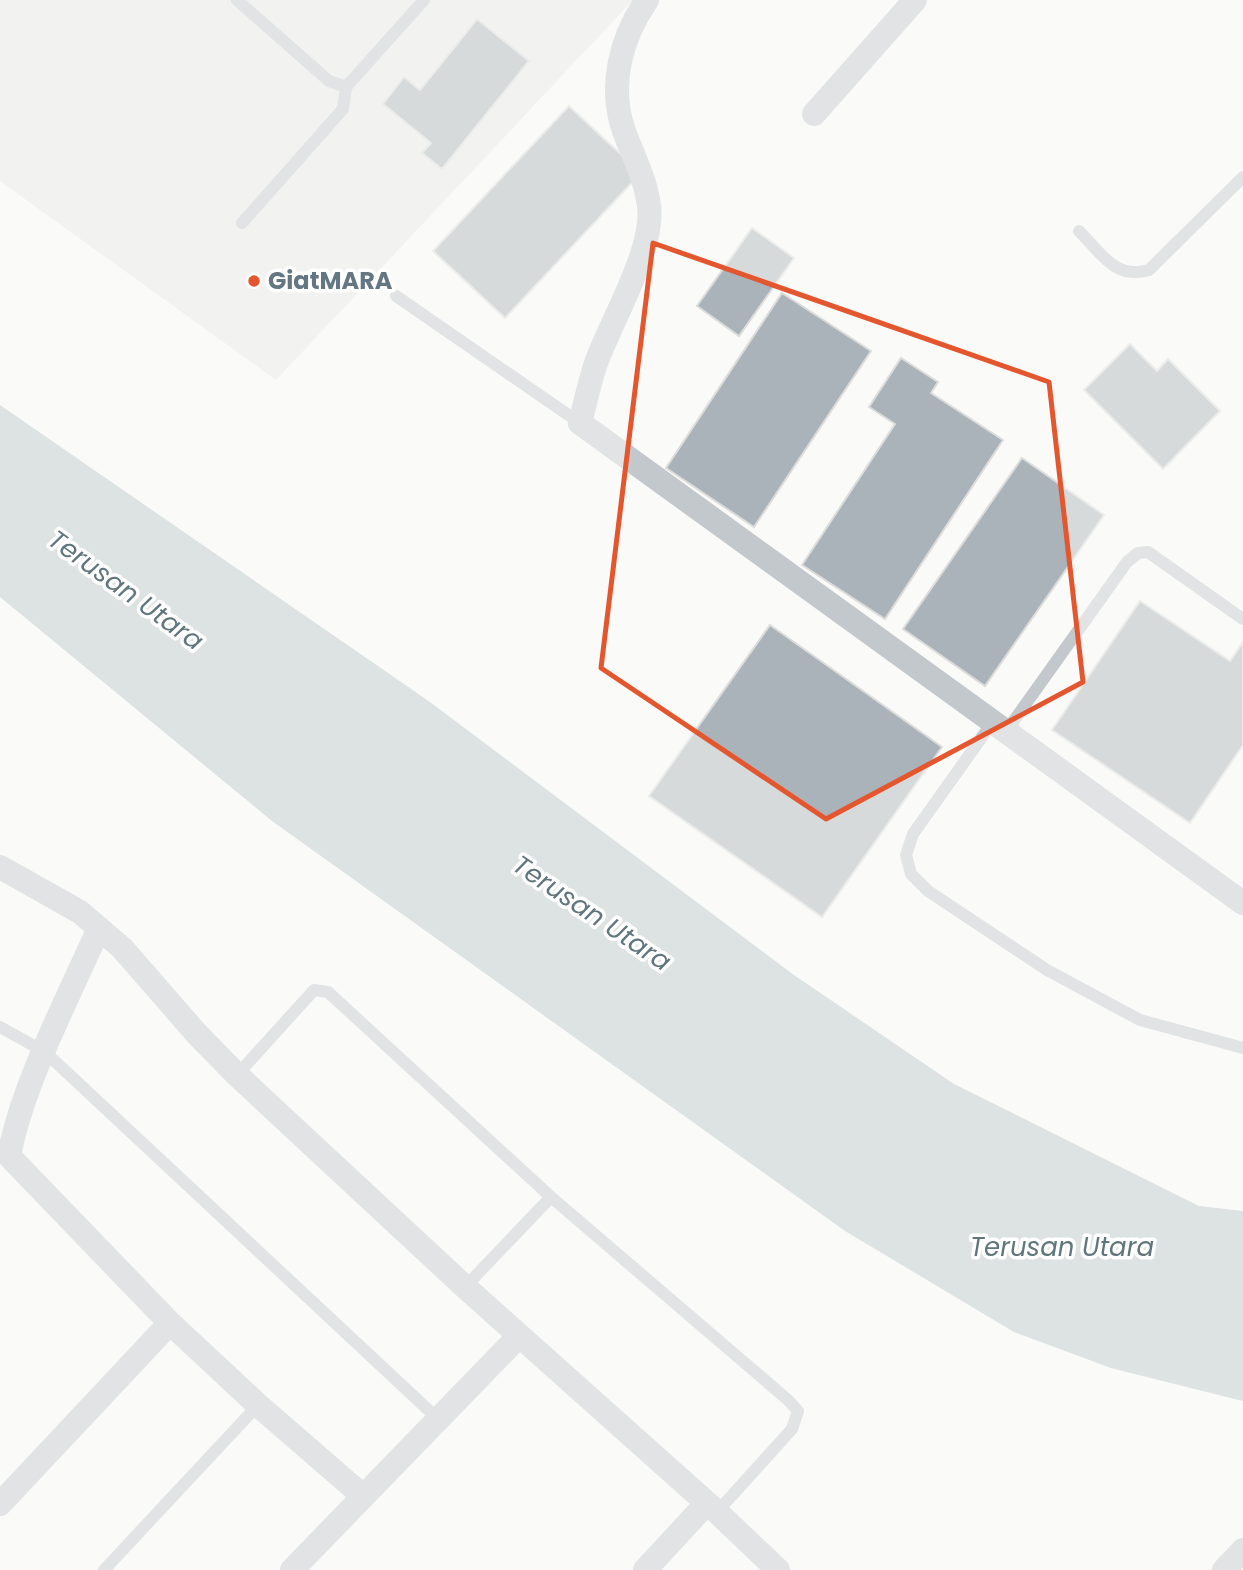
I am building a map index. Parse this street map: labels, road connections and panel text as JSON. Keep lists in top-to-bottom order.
{
  "water": ["Terusan Utara"],
  "places": ["GiatMARA"]
}
